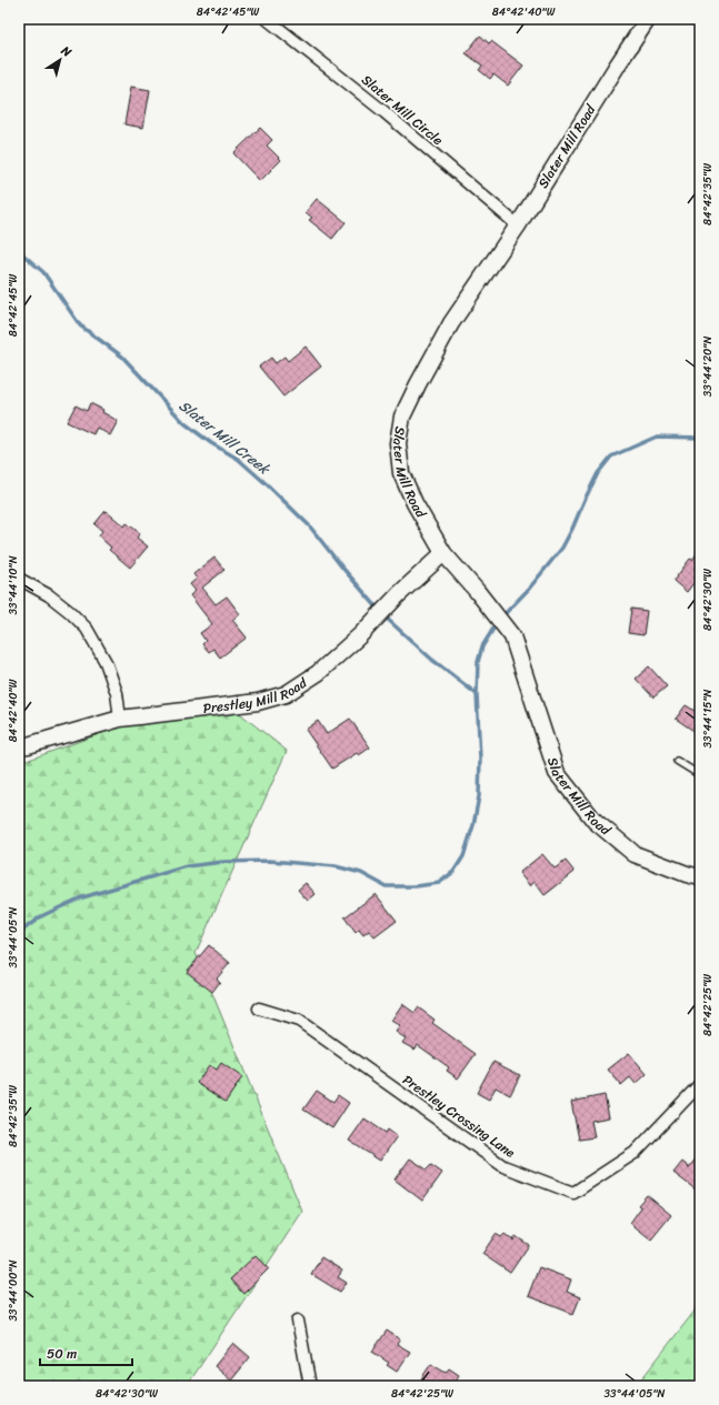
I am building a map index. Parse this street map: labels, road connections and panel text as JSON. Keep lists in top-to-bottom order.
{
  "streets": {
    "street": [
      "Slater Mill Circle",
      "Slater Mill Road",
      "Prestley Mill Road",
      "Prestley Crossing Lane"
    ]
  },
  "crossings": [
    ["Slater Mill Circle", "Slater Mill Road"],
    ["Slater Mill Road", "Prestley Mill Road"]
  ],
  "water": ["Slater Mill Creek"],
  "scale_bar": "50 m",
  "north": "top right",
  "coordinates": [
    "84°42'45\"W",
    "84°42'40\"W",
    "84°42'35\"W",
    "33°44'20\"N",
    "33°44'10\"N",
    "84°42'30\"W",
    "33°44'15\"N",
    "33°44'05\"N",
    "84°42'25\"W",
    "33°44'00\"N"
  ]
}
